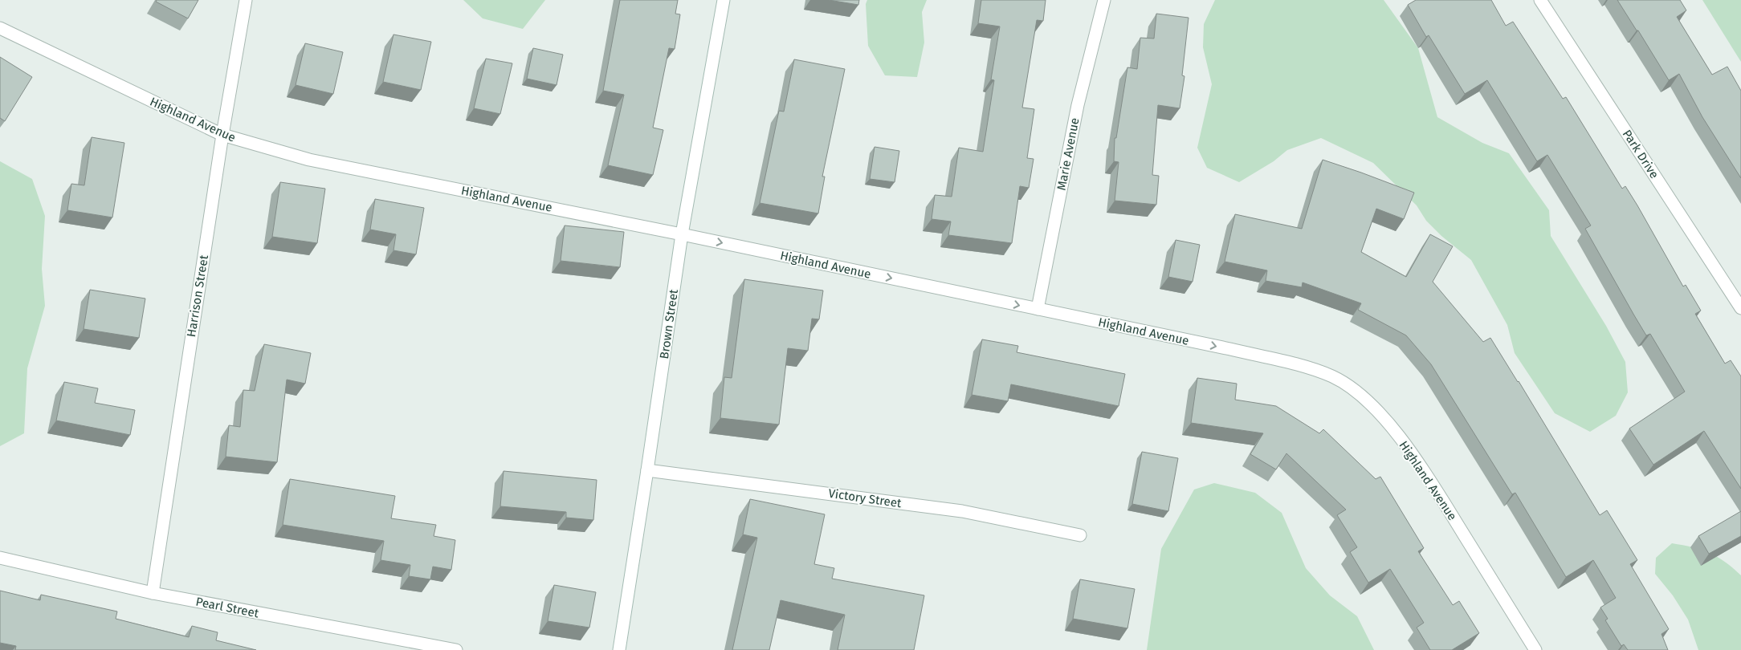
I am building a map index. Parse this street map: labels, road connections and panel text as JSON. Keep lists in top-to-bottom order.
{
  "streets": {
    "street": [
      "Highland Avenue",
      "Marie Avenue",
      "Park Drive",
      "Harrison Street",
      "Brown Street",
      "Victory Street",
      "Pearl Street"
    ]
  },
  "crossings": [
    ["Highland Avenue", "Marie Avenue"],
    ["Highland Avenue", "Harrison Street"],
    ["Highland Avenue", "Brown Street"],
    ["Harrison Street", "Pearl Street"],
    ["Brown Street", "Victory Street"]
  ],
  "one_way": ["Highland Avenue"]
}
